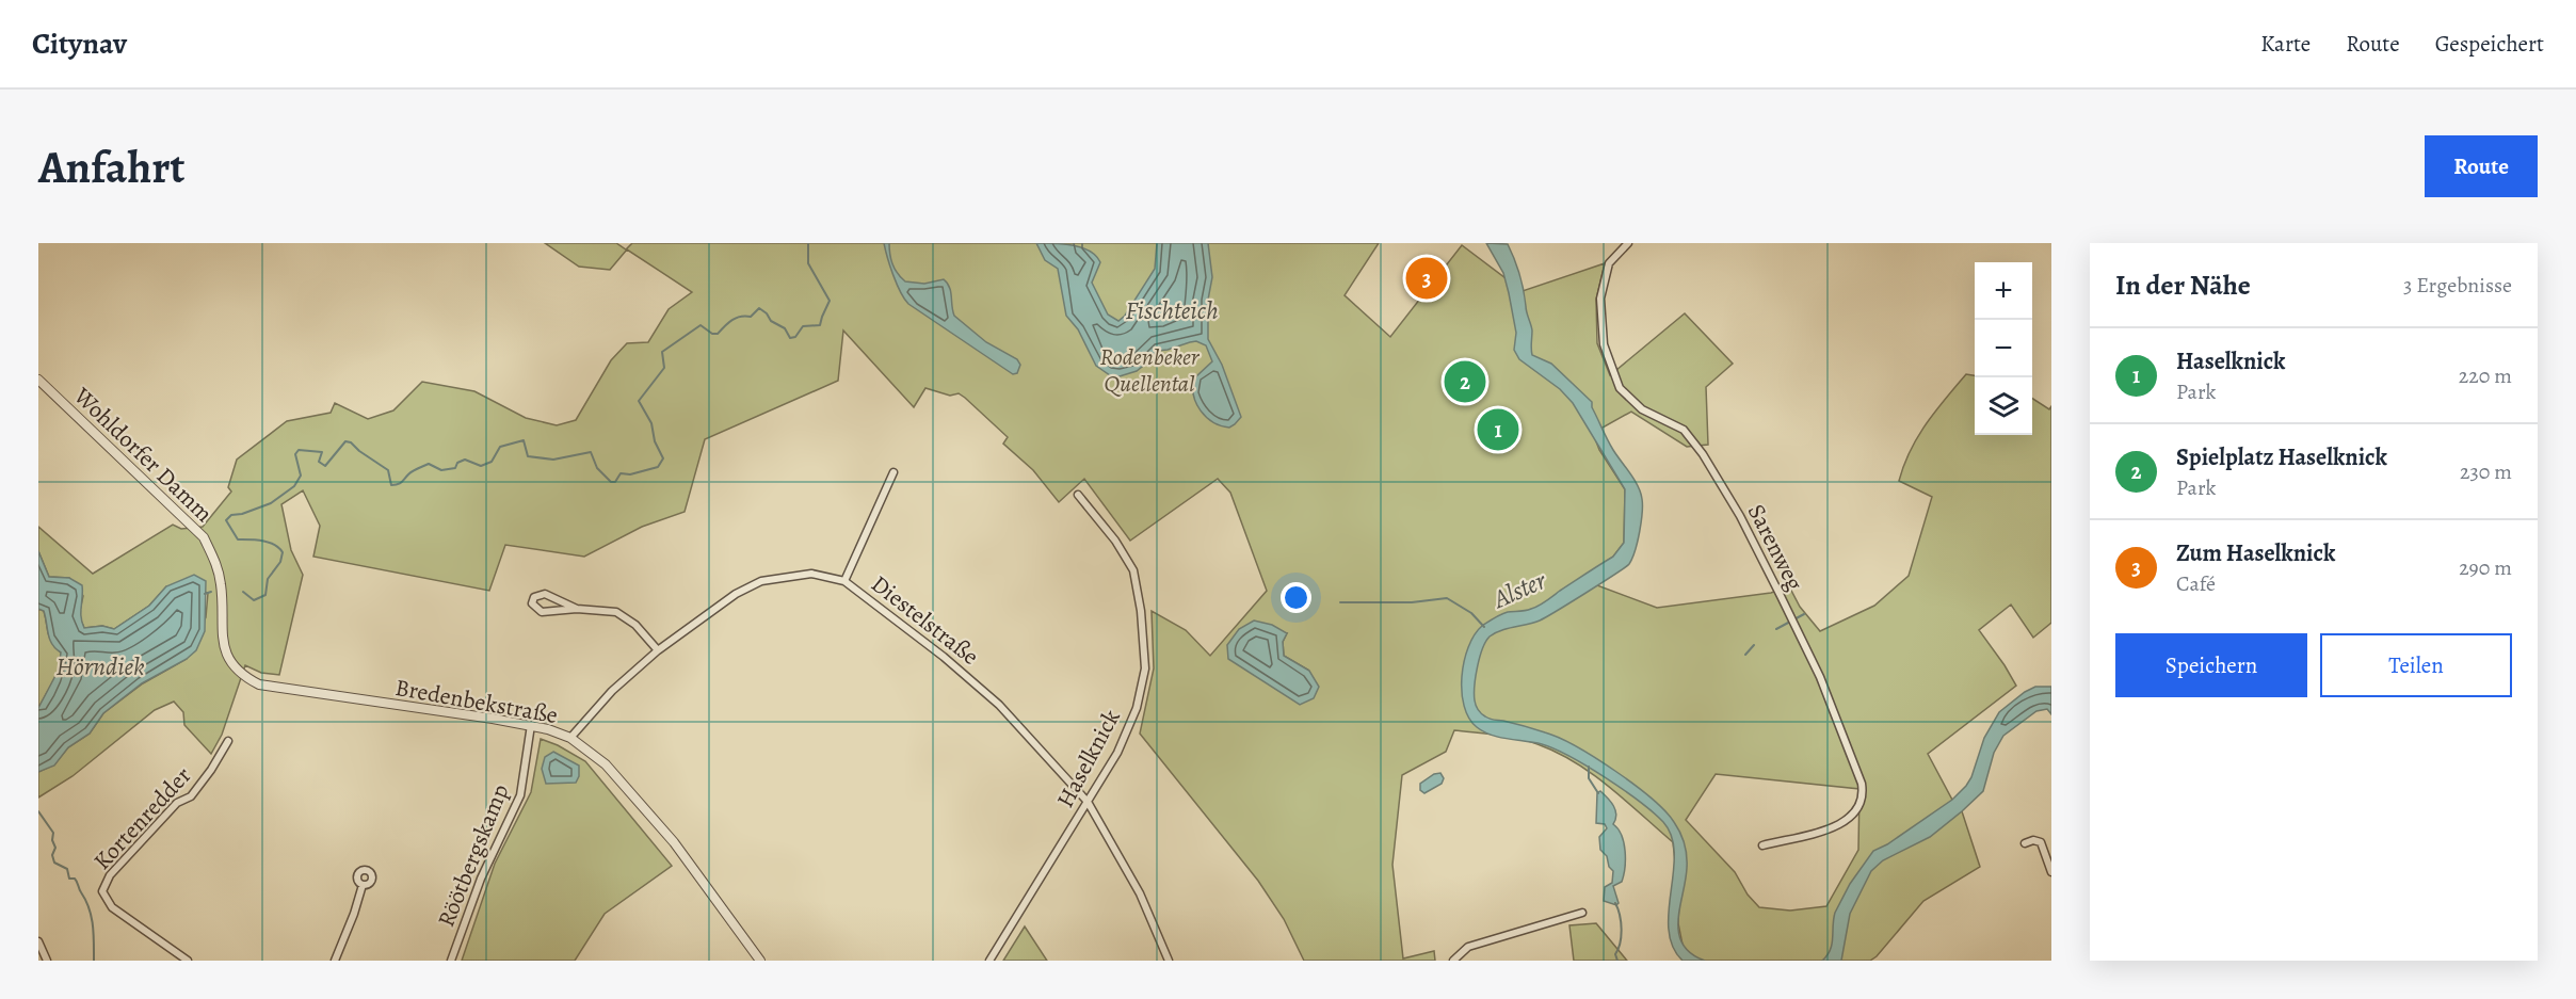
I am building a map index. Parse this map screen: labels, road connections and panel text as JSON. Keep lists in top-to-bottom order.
{
  "streets": {
    "street": [
      "Wohldorfer Damm",
      "Sarenweg",
      "Diestelstraße",
      "Bredenbekstraße",
      "Haselknick",
      "Kortenredder",
      "Röötbergskamp"
    ]
  },
  "crossings": [
    ["Wohldorfer Damm", "Bredenbekstraße"],
    ["Diestelstraße", "Bredenbekstraße"],
    ["Diestelstraße", "Haselknick"],
    ["Bredenbekstraße", "Röötbergskamp"]
  ],
  "water": ["Fischteich", "Alster", "Hörndiek"],
  "parks": ["Rodenbeker Quellental"],
  "page": {
    "header": "Citynav",
    "nav": ["Karte", "Route", "Gespeichert"],
    "buttons": [
      "Route",
      ["Speichern", "Teilen"]
    ],
    "title": "Anfahrt",
    "heading": ["In der Nähe", "3 Ergebnisse"],
    "pins": ["3", "2", "1"],
    "map_buttons": ["+", "−"],
    "list": [
      {
        "mark": "1",
        "name": "Haselknick",
        "note": "Park",
        "value": "220 m"
      },
      {
        "mark": "2",
        "name": "Spielplatz Haselknick",
        "note": "Park",
        "value": "230 m"
      },
      {
        "mark": "3",
        "name": "Zum Haselknick",
        "note": "Café",
        "value": "290 m"
      }
    ]
  }
}
